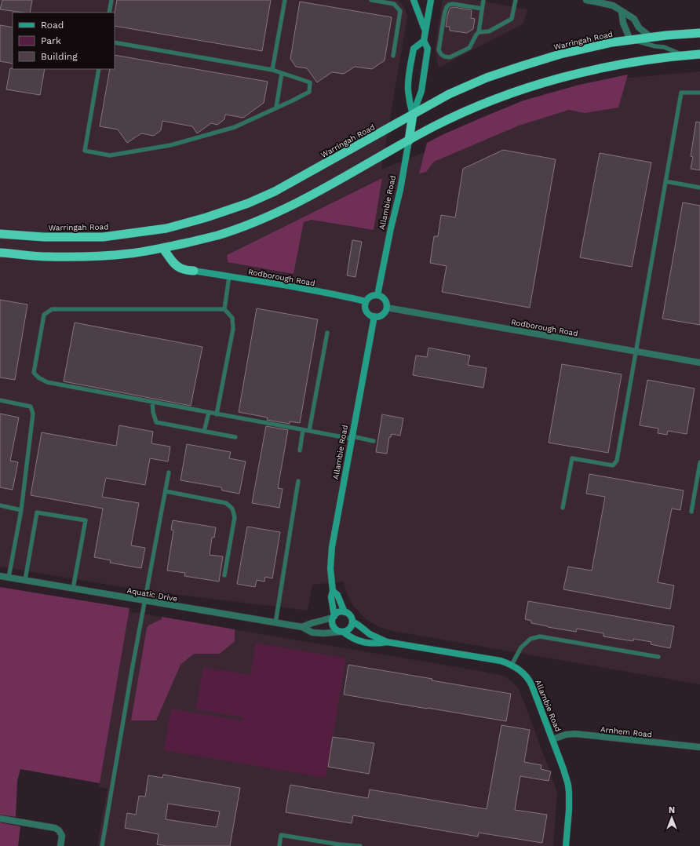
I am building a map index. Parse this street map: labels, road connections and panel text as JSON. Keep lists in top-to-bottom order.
{
  "streets": {
    "highway": ["Warringah Road", "Allambie Road"],
    "main road": ["Rodborough Road"],
    "street": ["Aquatic Drive", "Arnhem Road"]
  },
  "crossings": [
    ["Warringah Road", "Allambie Road"],
    ["Allambie Road", "Rodborough Road"],
    ["Allambie Road", "Aquatic Drive"],
    ["Allambie Road", "Arnhem Road"]
  ],
  "legend": ["Road", "Park", "Building"],
  "north": "top"
}
